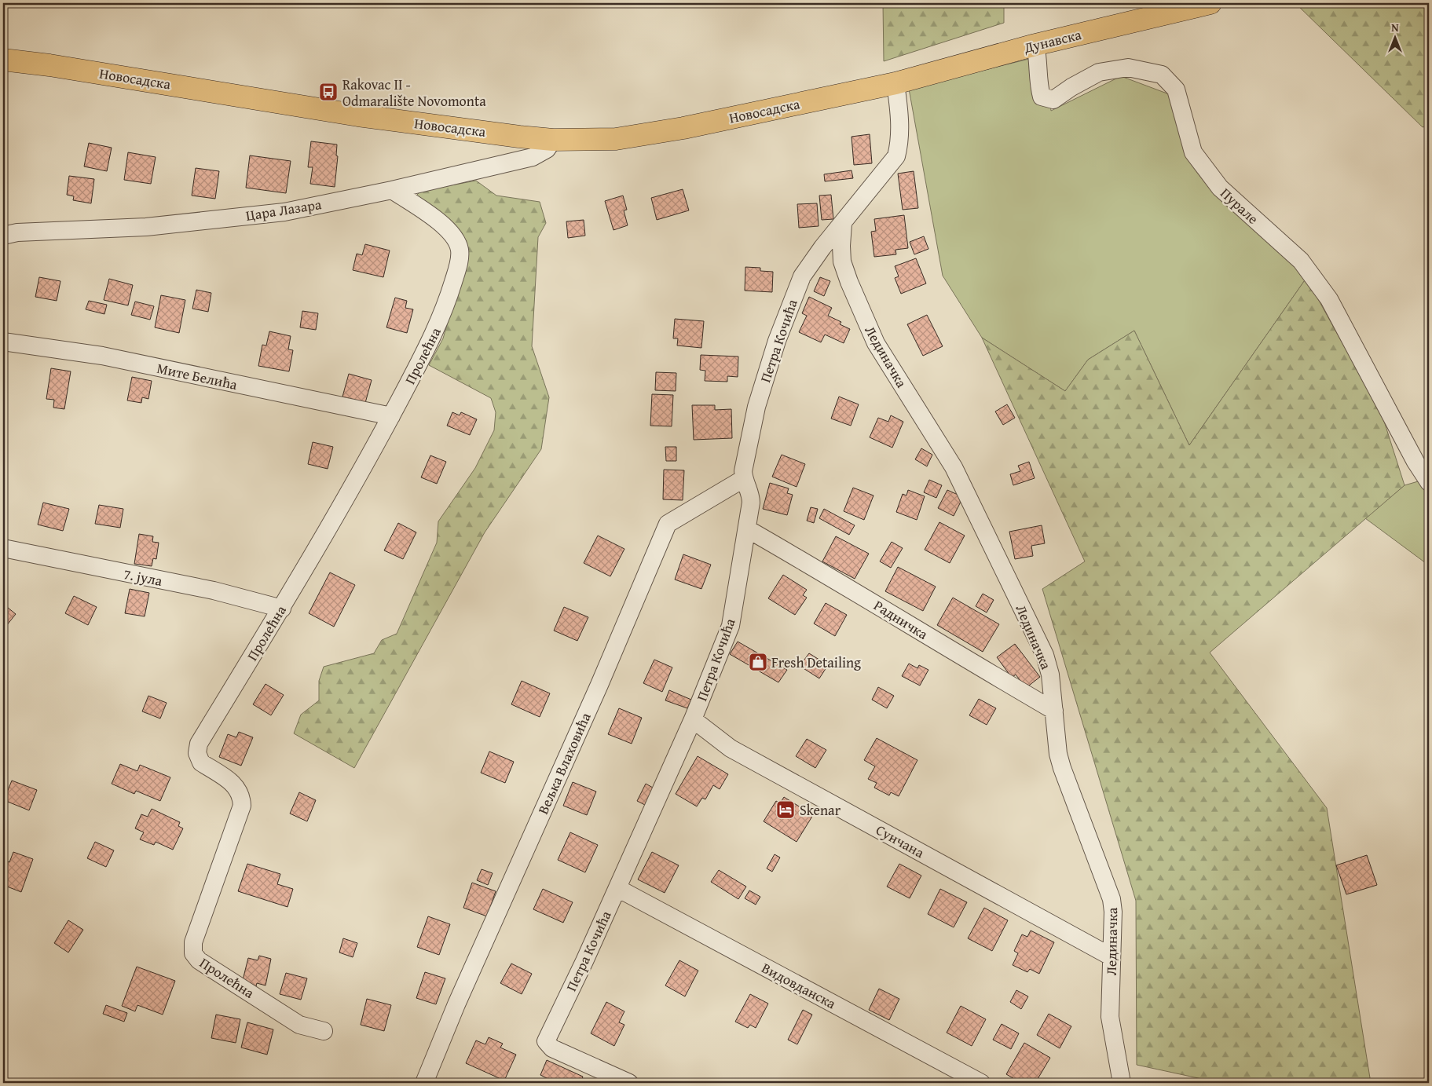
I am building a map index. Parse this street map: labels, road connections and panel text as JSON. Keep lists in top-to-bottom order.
{
  "streets": {
    "main road": ["Дунавска", "Новосадска"],
    "street": [
      "Пурале",
      "Цара Лазара",
      "Петра Кочића",
      "Пролећна",
      "Лединачка",
      "Мите Белића",
      "7. јула",
      "Радничка",
      "Вељка Влаховића",
      "Сунчана",
      "Видовданска"
    ]
  },
  "crossings": [
    ["Дунавска", "Новосадска"],
    ["Дунавска", "Пурале"],
    ["Дунавска", "Петра Кочића"],
    ["Новосадска", "Цара Лазара"],
    ["Новосадска", "Петра Кочића"],
    ["Цара Лазара", "Пролећна"],
    ["Петра Кочића", "Лединачка"],
    ["Петра Кочића", "Радничка"],
    ["Петра Кочића", "Вељка Влаховића"],
    ["Петра Кочића", "Сунчана"],
    ["Петра Кочића", "Видовданска"],
    ["Пролећна", "Мите Белића"],
    ["Пролећна", "7. јула"],
    ["Лединачка", "Радничка"],
    ["Лединачка", "Сунчана"]
  ],
  "places": {
    "bus stop": ["Rakovac II - Odmaralište Novomonta"],
    "shop": ["Fresh Detailing"],
    "hotel": ["Skenar"]
  },
  "north": "top"
}
